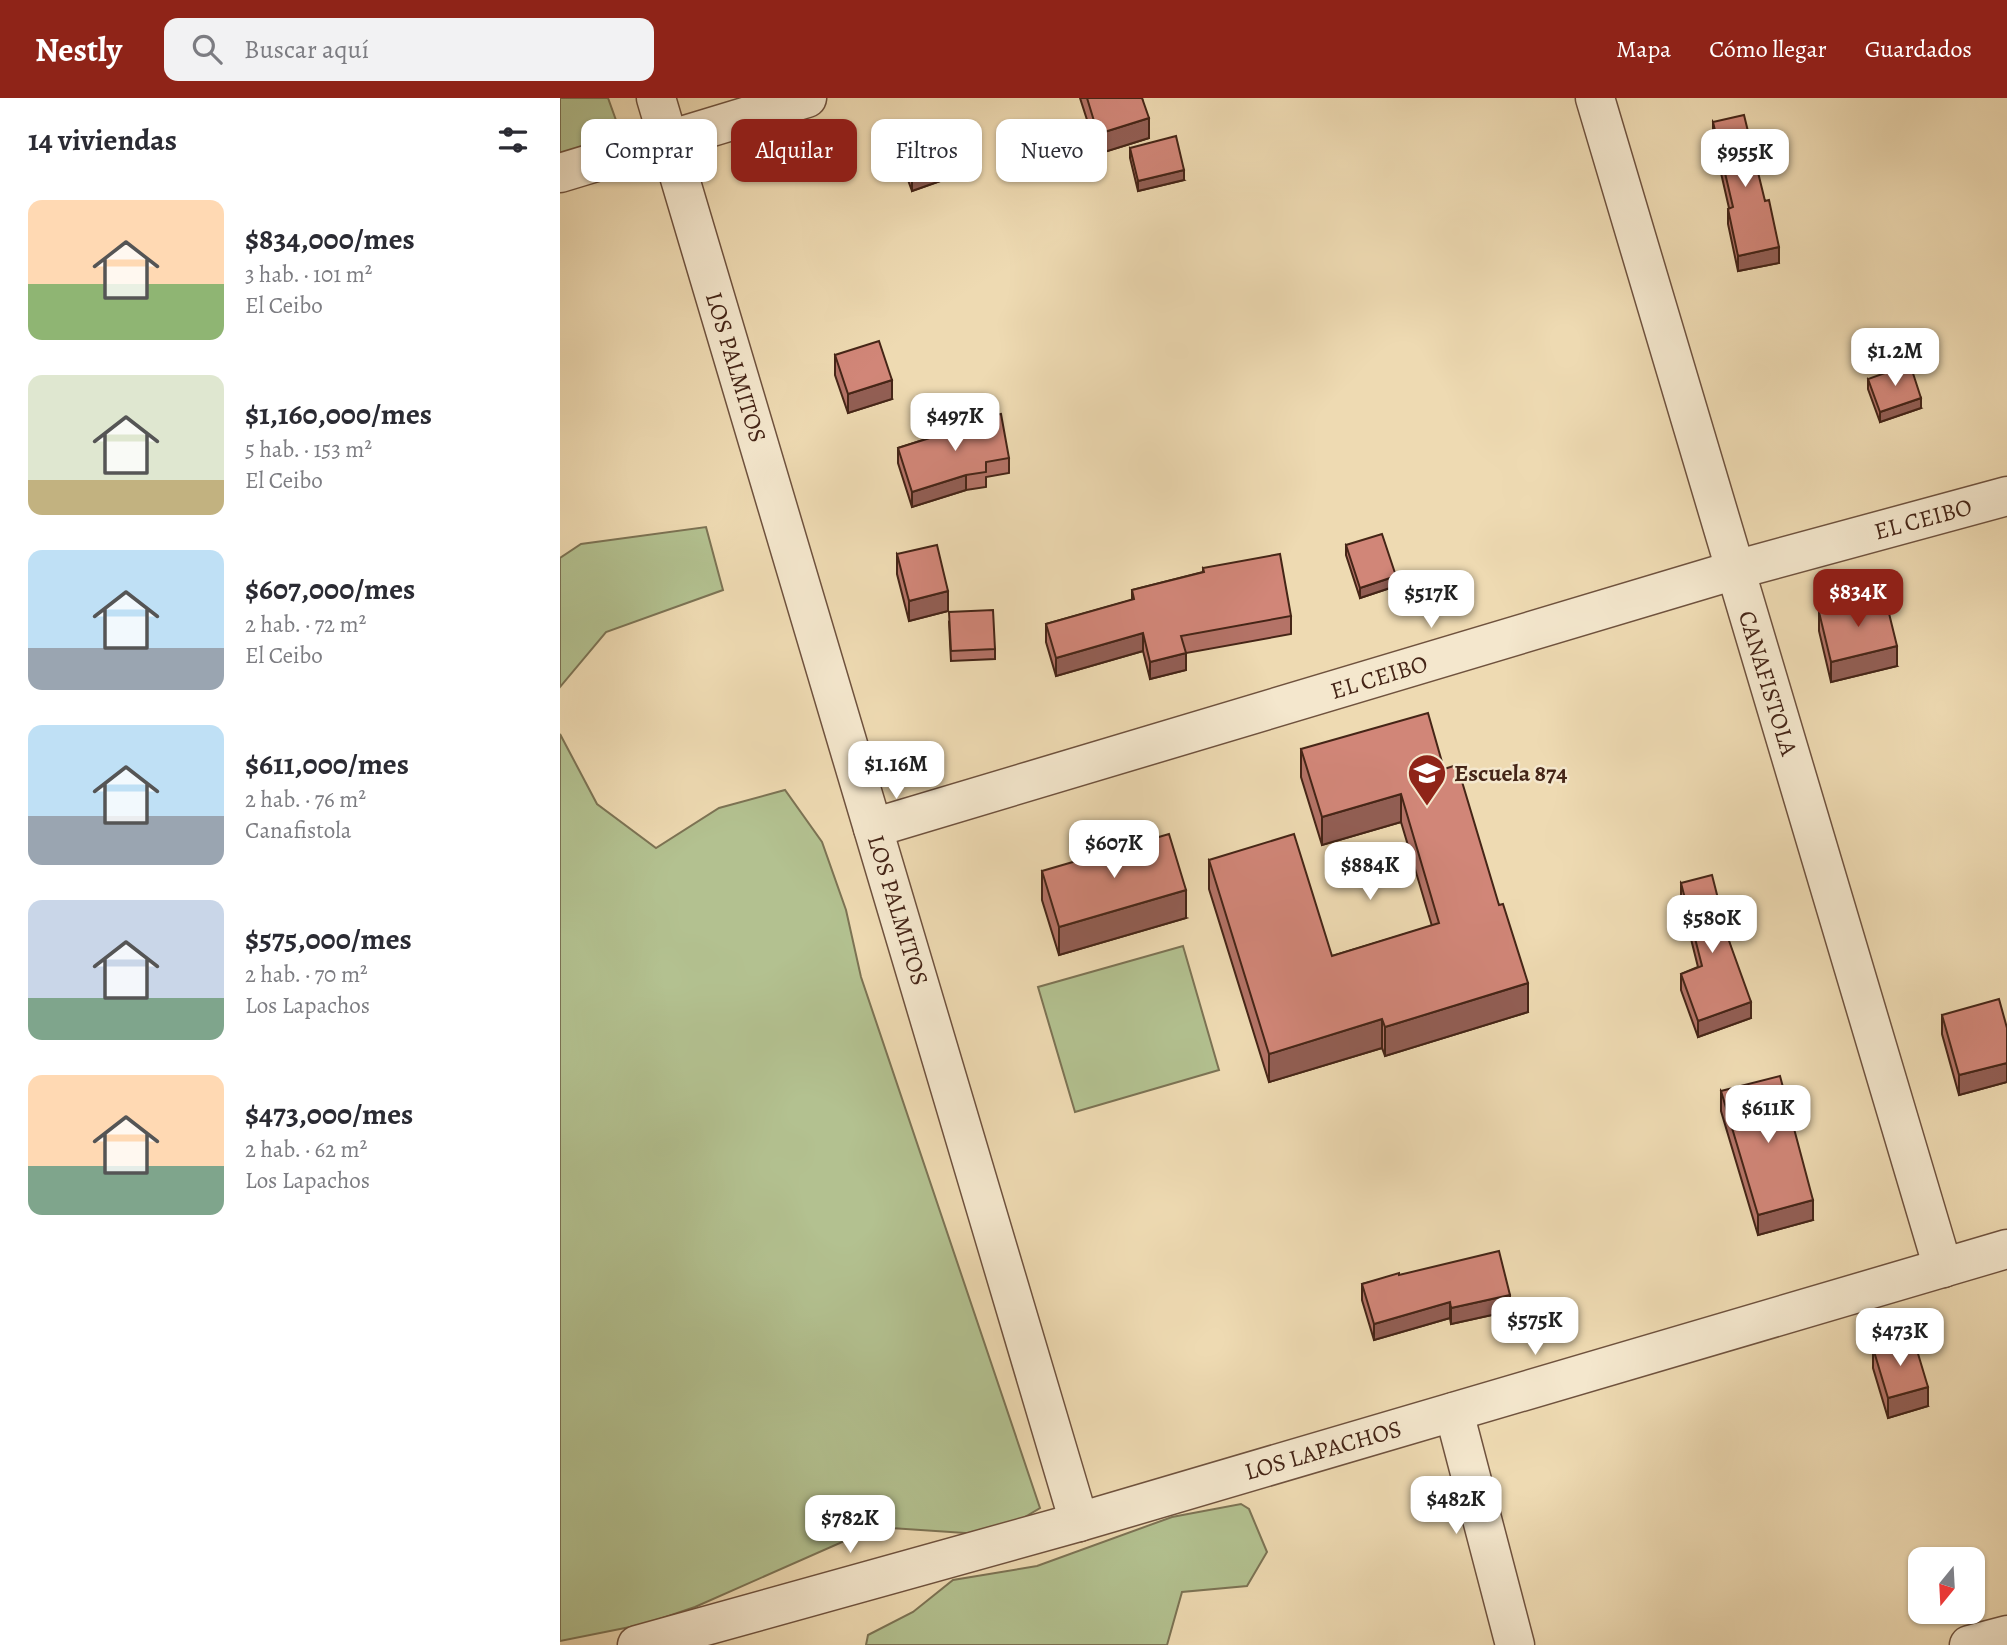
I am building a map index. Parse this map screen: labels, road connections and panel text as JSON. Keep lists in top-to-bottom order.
{
  "streets": {
    "street": [
      "LOS PALMITOS",
      "EL CEIBO",
      "CANAFISTOLA",
      "LOS LAPACHOS"
    ]
  },
  "crossings": [
    ["LOS PALMITOS", "EL CEIBO"],
    ["LOS PALMITOS", "LOS LAPACHOS"],
    ["EL CEIBO", "CANAFISTOLA"],
    ["CANAFISTOLA", "LOS LAPACHOS"]
  ],
  "places": {
    "school or university": ["Escuela 874"]
  },
  "north": "bottom",
  "page": {
    "header": "Nestly",
    "search": "Buscar aquí",
    "nav": ["Mapa", "Cómo llegar", "Guardados"],
    "heading": "14 viviendas",
    "chip": [
      "Comprar",
      "Alquilar",
      "Filtros",
      "Nuevo"
    ],
    "price": [
      "$955K",
      "$1.2M",
      "$497K",
      "$834K",
      "$517K",
      "$1.16M",
      "$607K",
      "$884K",
      "$580K",
      "$611K",
      "$575K",
      "$473K",
      "$482K",
      "$782K"
    ],
    "list": [
      {
        "name": "$834,000/mes",
        "note": "3 hab. · 101 m² · El Ceibo"
      },
      {
        "name": "$1,160,000/mes",
        "note": "5 hab. · 153 m² · El Ceibo"
      },
      {
        "name": "$607,000/mes",
        "note": "2 hab. · 72 m² · El Ceibo"
      },
      {
        "name": "$611,000/mes",
        "note": "2 hab. · 76 m² · Canafistola"
      },
      {
        "name": "$575,000/mes",
        "note": "2 hab. · 70 m² · Los Lapachos"
      },
      {
        "name": "$473,000/mes",
        "note": "2 hab. · 62 m² · Los Lapachos"
      }
    ]
  }
}
